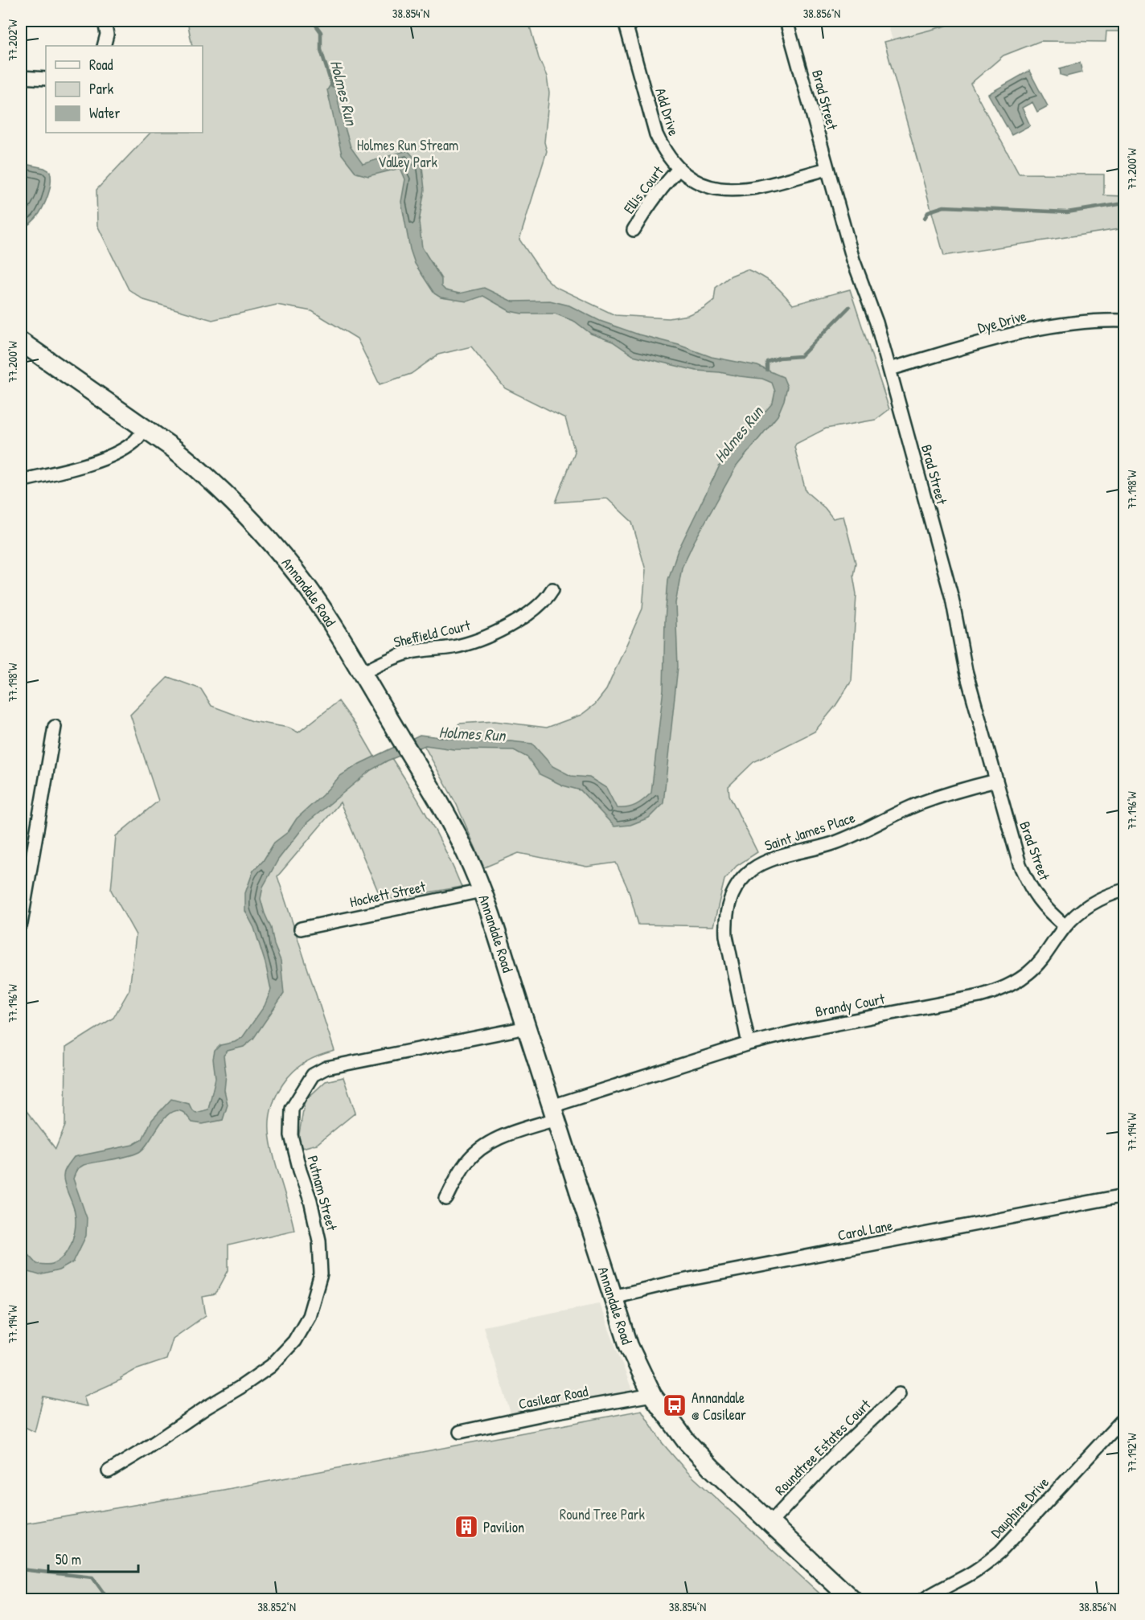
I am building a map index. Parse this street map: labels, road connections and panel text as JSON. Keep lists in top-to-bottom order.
{
  "streets": {
    "main road": ["Annandale Road"],
    "street": [
      "Brad Street",
      "Add Drive",
      "Ellis Court",
      "Dye Drive",
      "Sheffield Court",
      "Saint James Place",
      "Hockett Street",
      "Brandy Court",
      "Putnam Street",
      "Carol Lane",
      "Casilear Road",
      "Roundtree Estates Court",
      "Dauphine Drive"
    ]
  },
  "crossings": [
    ["Brad Street", "Add Drive"],
    ["Brad Street", "Dye Drive"],
    ["Brad Street", "Saint James Place"],
    ["Brad Street", "Brandy Court"],
    ["Add Drive", "Ellis Court"],
    ["Annandale Road", "Sheffield Court"],
    ["Annandale Road", "Hockett Street"],
    ["Annandale Road", "Brandy Court"],
    ["Annandale Road", "Putnam Street"],
    ["Annandale Road", "Carol Lane"],
    ["Annandale Road", "Casilear Road"],
    ["Annandale Road", "Roundtree Estates Court"],
    ["Saint James Place", "Brandy Court"]
  ],
  "water": ["Holmes Run"],
  "parks": ["Holmes Run Stream Valley Park", "Round Tree Park"],
  "places": {
    "bus stop": ["Annandale @ Casilear"],
    "building": ["Pavilion"]
  },
  "legend": ["Road", "Park", "Water"],
  "scale_bar": "50 m",
  "coordinates": [
    "38.854°N",
    "38.856°N",
    "77.202°W",
    "77.200°W",
    "77.198°W",
    "77.196°W",
    "77.194°W",
    "77.192°W",
    "38.852°N"
  ]
}
